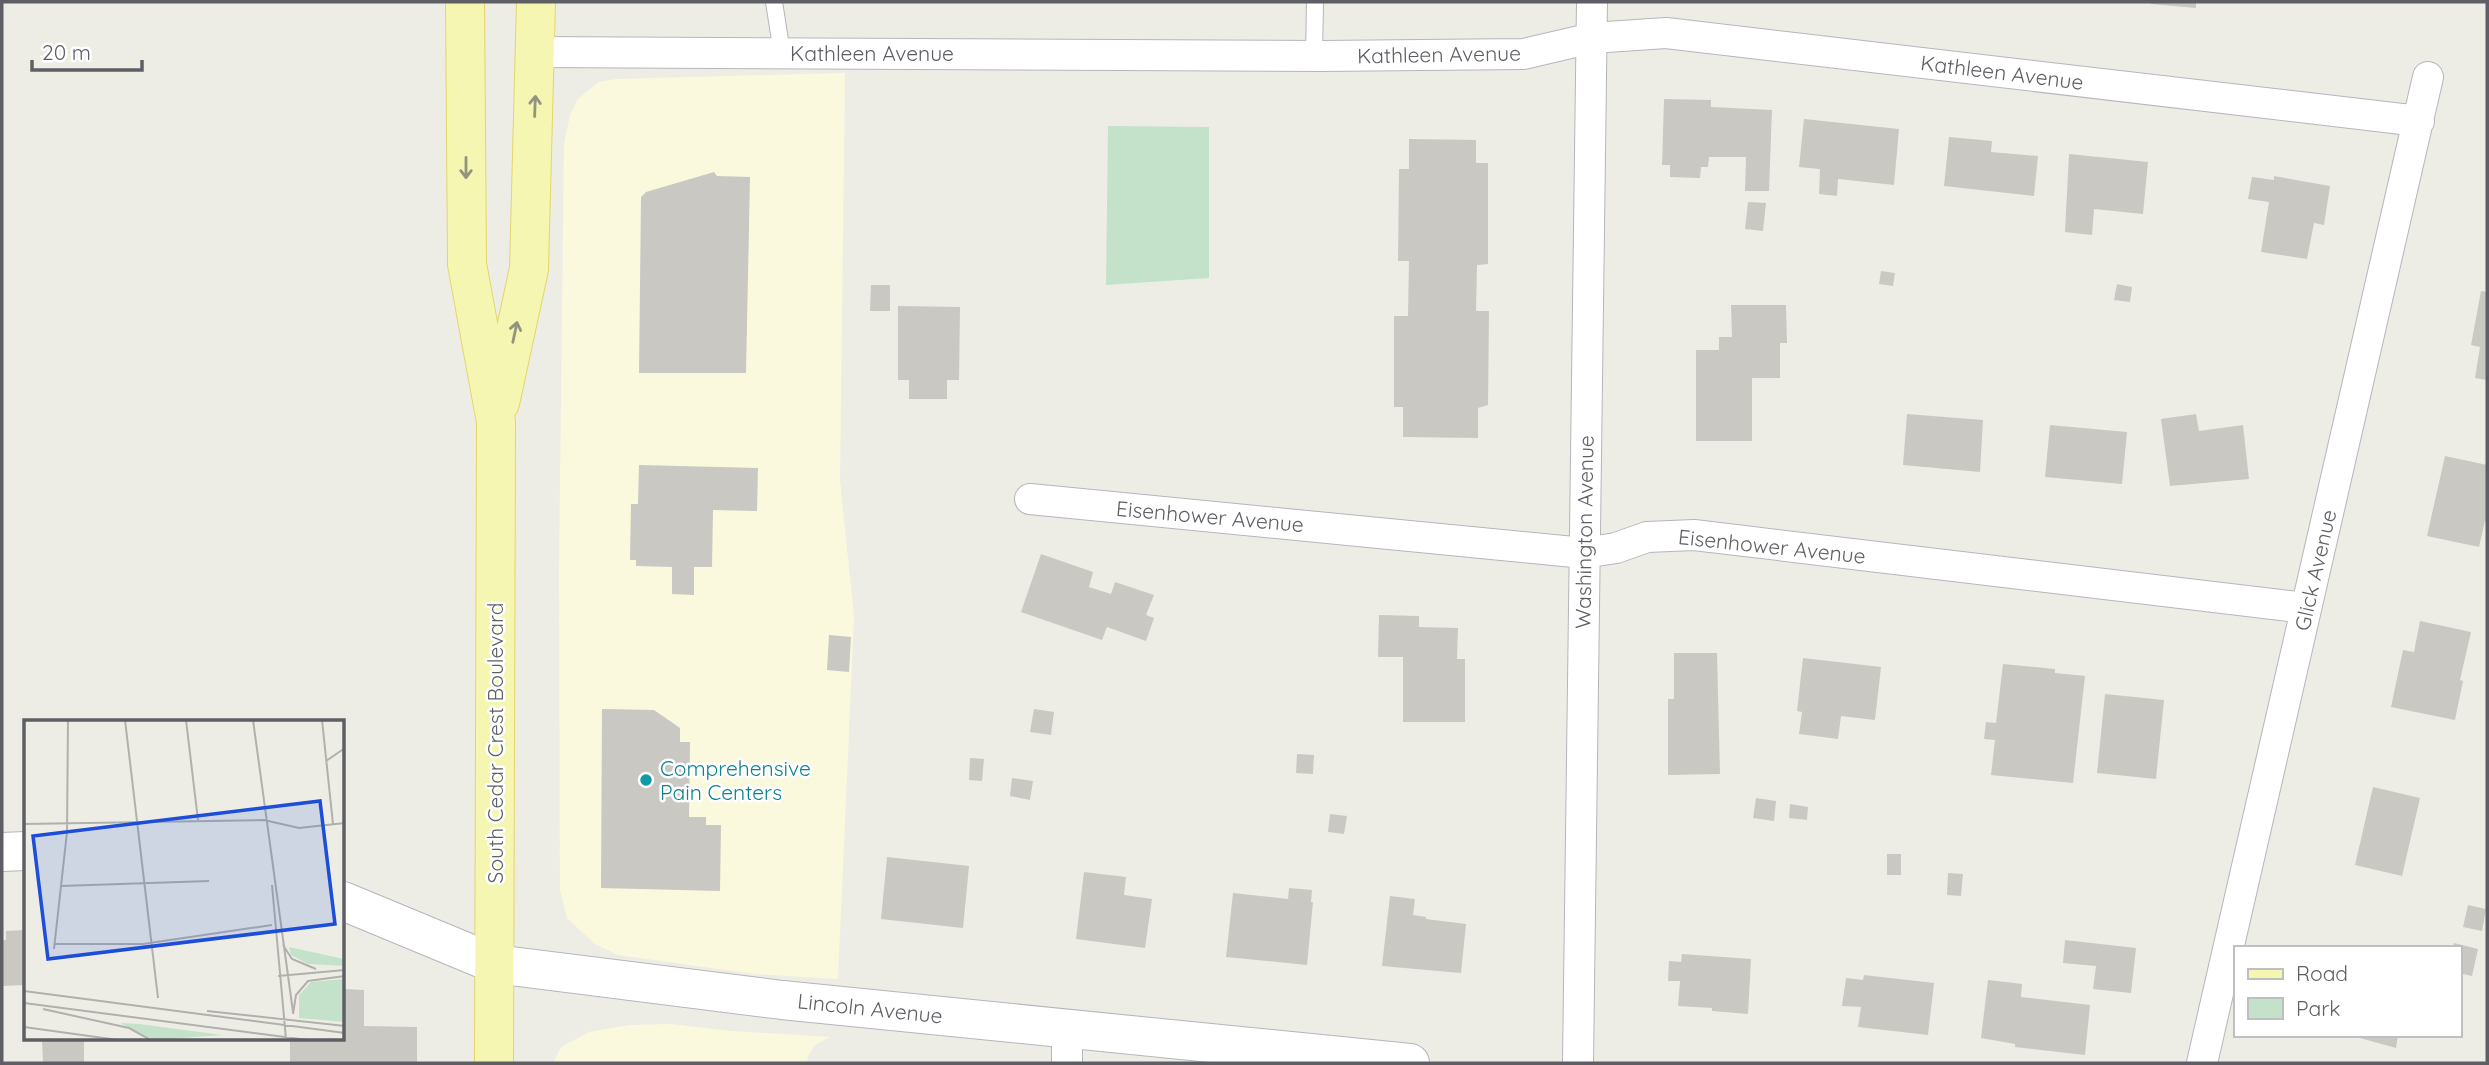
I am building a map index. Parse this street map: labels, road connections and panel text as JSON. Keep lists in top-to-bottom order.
{
  "streets": {
    "main road": ["South Cedar Crest Boulevard"],
    "street": [
      "Kathleen Avenue",
      "Eisenhower Avenue",
      "Washington Avenue",
      "Glick Avenue",
      "Lincoln Avenue"
    ]
  },
  "crossings": [
    ["Kathleen Avenue", "Washington Avenue"],
    ["Kathleen Avenue", "Glick Avenue"],
    ["Kathleen Avenue", "South Cedar Crest Boulevard"],
    ["Eisenhower Avenue", "Washington Avenue"],
    ["Eisenhower Avenue", "Glick Avenue"],
    ["South Cedar Crest Boulevard", "Lincoln Avenue"]
  ],
  "places": ["Comprehensive Pain Centers"],
  "legend": ["Road", "Park"],
  "scale_bar": "20 m"
}
